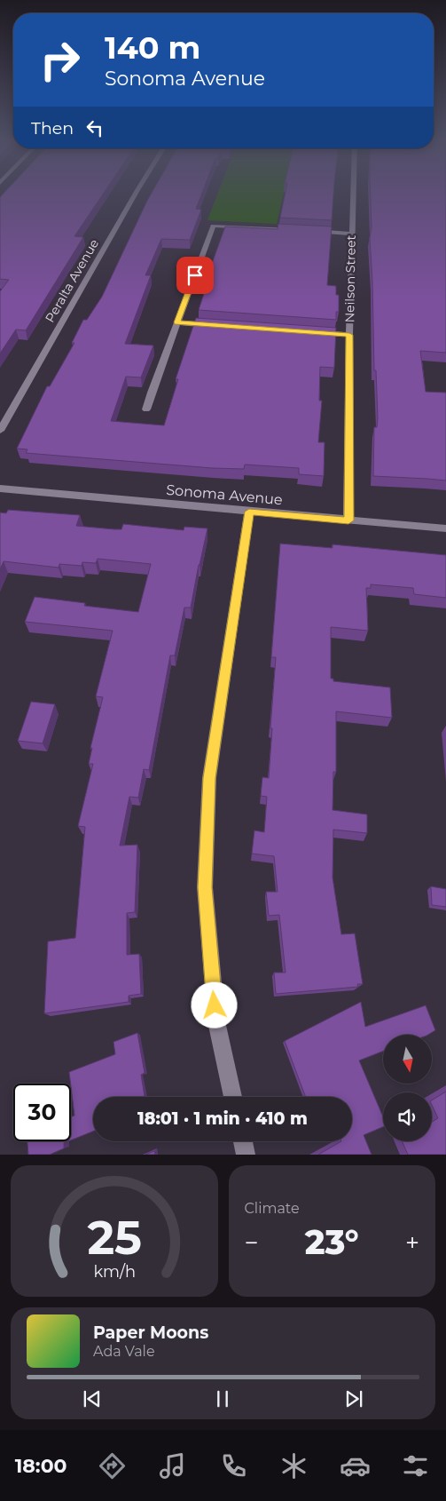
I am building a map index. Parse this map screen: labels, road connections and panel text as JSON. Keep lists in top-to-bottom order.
{
  "streets": {
    "street": ["Neilson Street", "Peralta Avenue", "Sonoma Avenue"]
  },
  "crossings": [
    ["Neilson Street", "Sonoma Avenue"]
  ],
  "north": "bottom",
  "page": {
    "turn": ["140 m", "Sonoma Avenue"],
    "then": "Then",
    "limit": "30",
    "trip": "18:01 · 1 min · 410 m",
    "tile": "Climate",
    "heat": ["−", "23°", "+"],
    "song": ["Paper Moons", "Ada Vale"],
    "tabs": "18:00",
    "gauge": ["25", "km/h"]
  }
}
